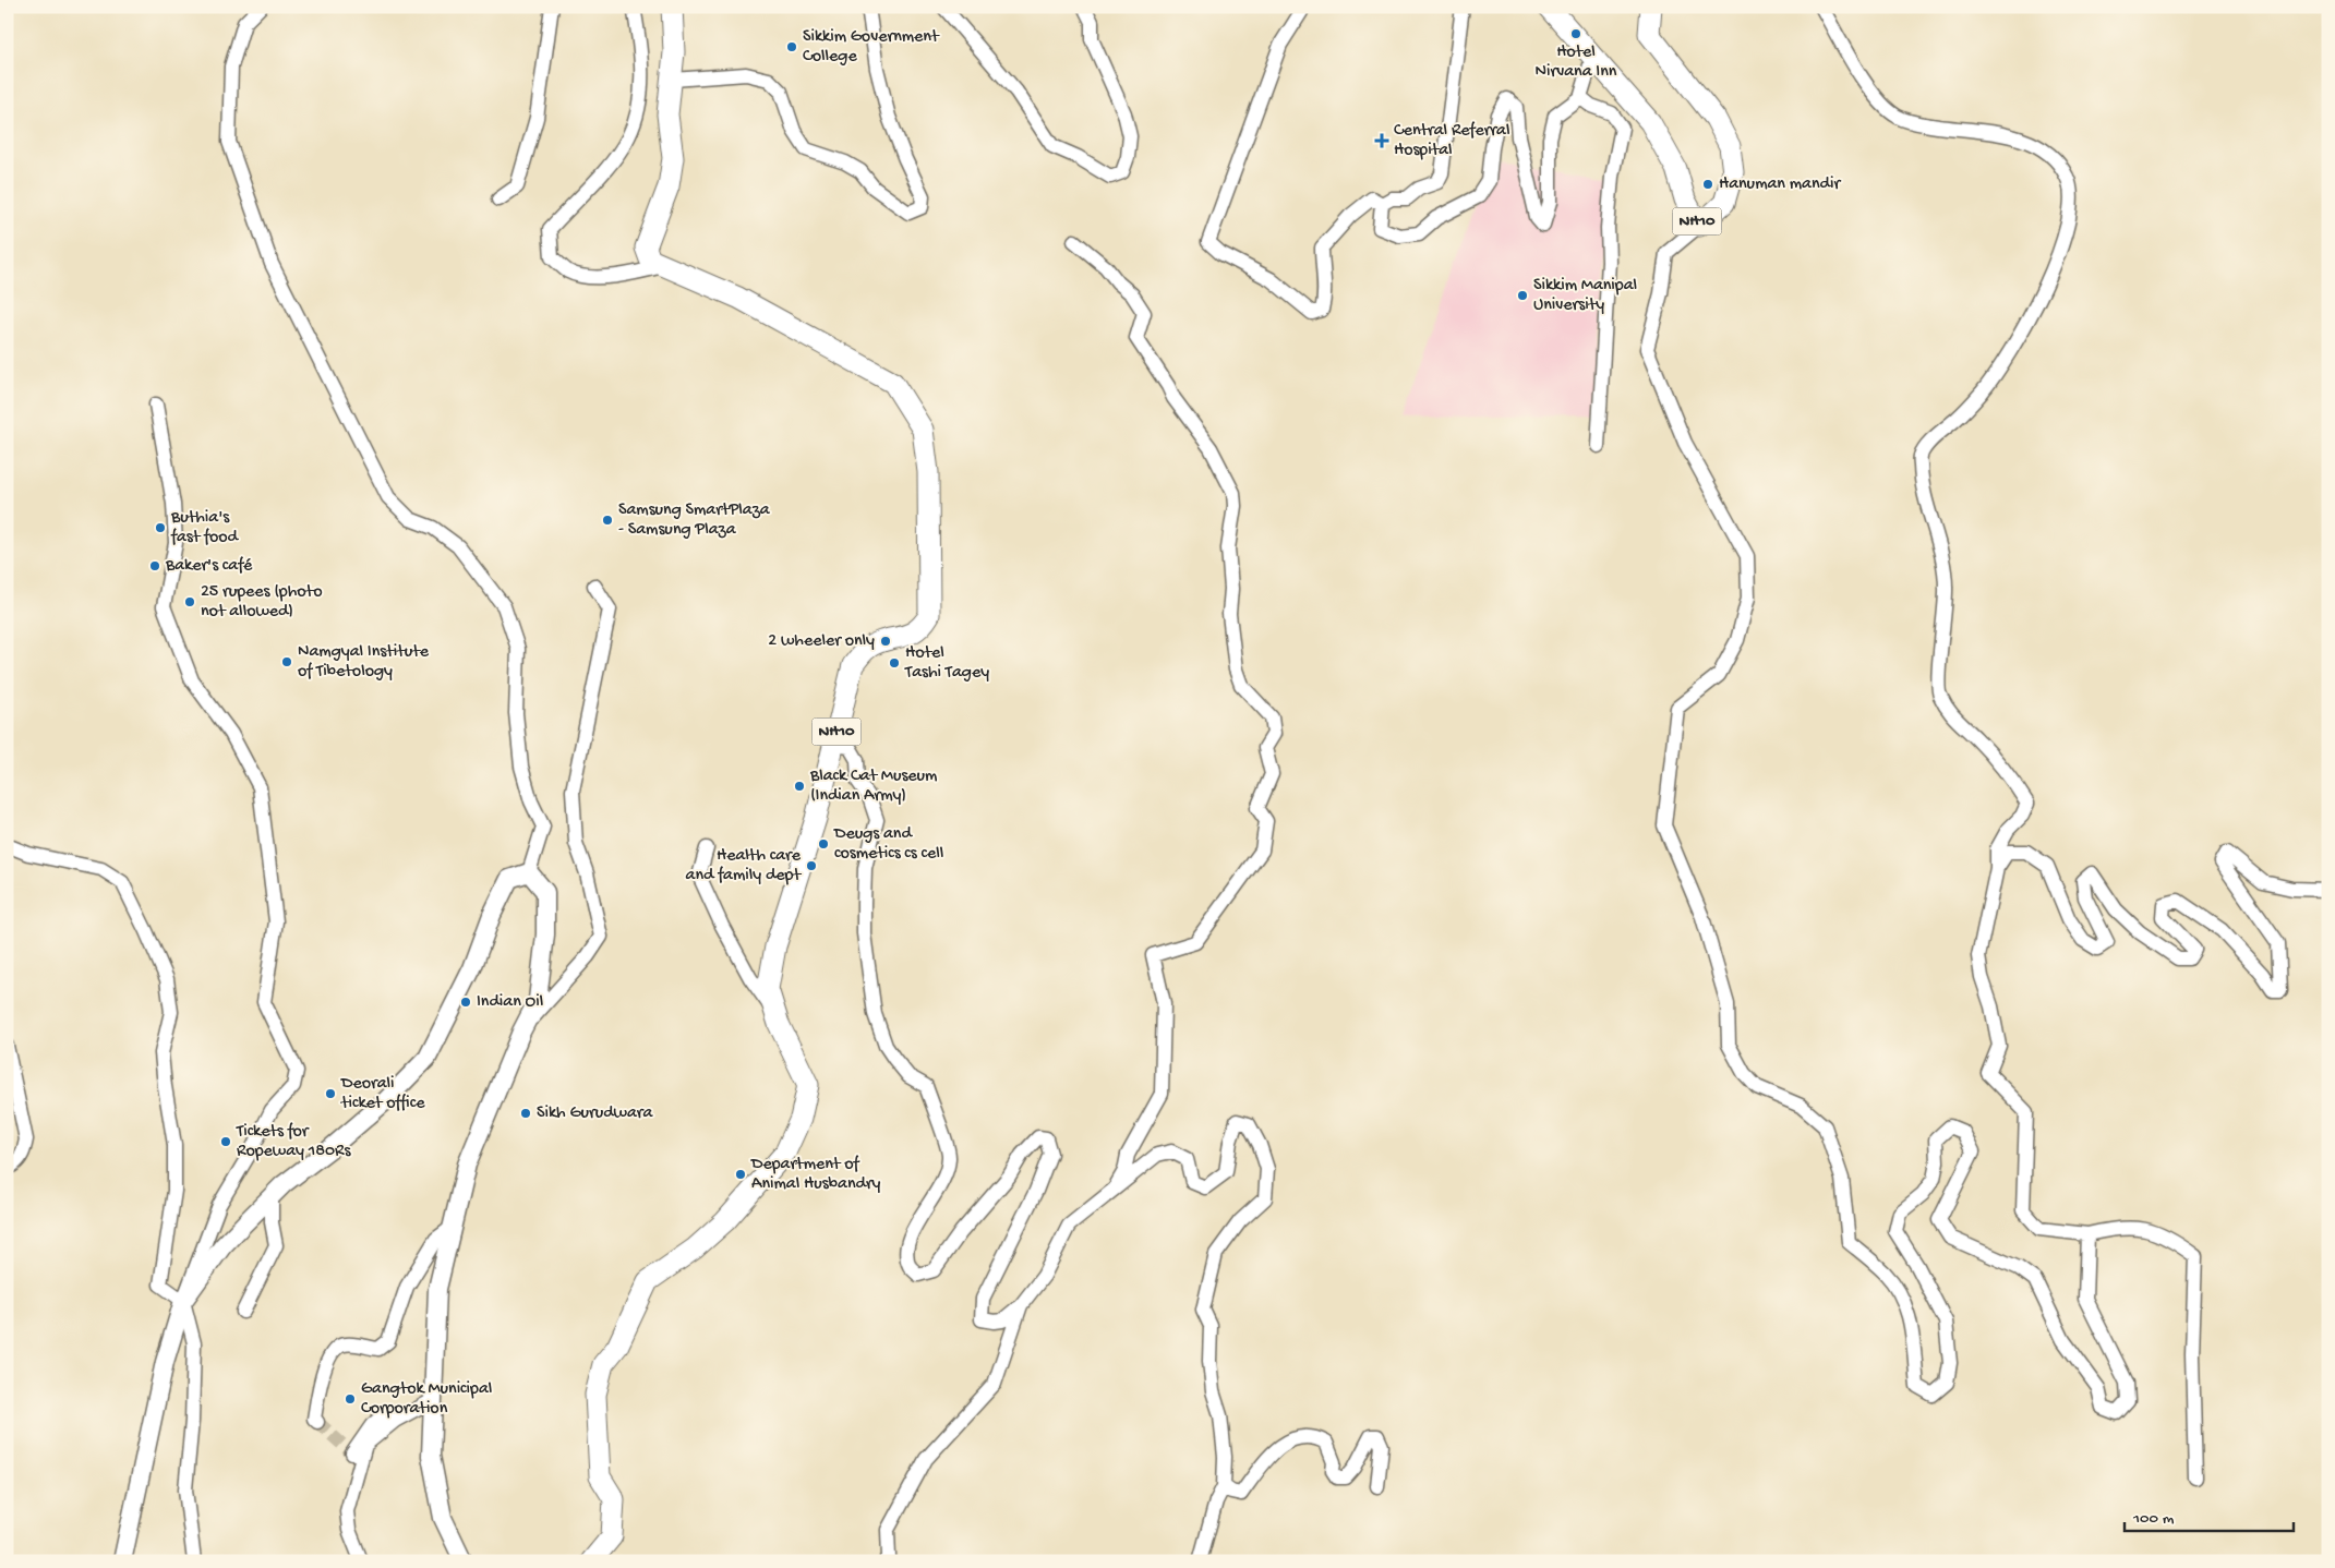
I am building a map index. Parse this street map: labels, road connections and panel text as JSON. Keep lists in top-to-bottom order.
{
  "streets": {
    "highway": ["NH10"]
  },
  "places": {
    "other": [
      "Hotel Nirvana Inn",
      "Sikkim Government College",
      "Hanuman mandir",
      "Sikkim Manipal University",
      "Samsung SmartPlaza - Samsung Plaza",
      "Buthia's fast food",
      "Baker's café",
      "25 rupees (photo not allowed)",
      "2 wheeler only",
      "Namgyal Institute of Tibetology",
      "Hotel Tashi Tagey",
      "Black Cat Museum (Indian Army)",
      "Deugs and cosmetics cs cell",
      "Health care and family dept",
      "Indian Oil",
      "Deorali ticket office",
      "Sikh Gurudwara",
      "Tickets for Ropeway 180Rs",
      "Department of Animal Husbandry",
      "Gangtok Municipal Corporation"
    ],
    "health": ["Central Referral Hospital"]
  },
  "scale_bar": "100 m"
}
